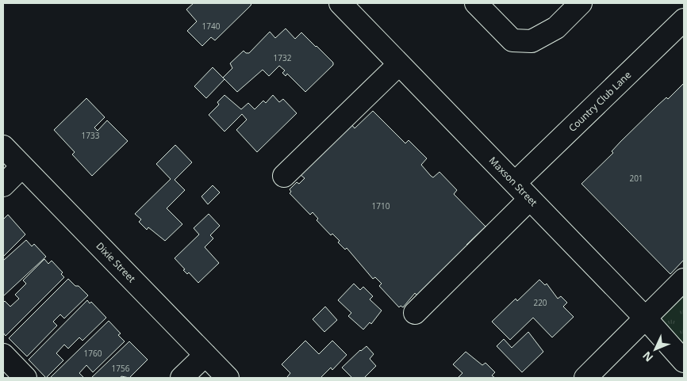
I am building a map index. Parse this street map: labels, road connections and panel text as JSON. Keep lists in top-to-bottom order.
{
  "streets": {
    "street": ["Country Club Lane", "Maxson Street", "Dixie Street"]
  },
  "crossings": [
    ["Country Club Lane", "Maxson Street"]
  ],
  "house_numbers": [
    "1740",
    "1732",
    "1733",
    "201",
    "1710",
    "220",
    "1760",
    "1756"
  ],
  "north": "bottom left"
}
